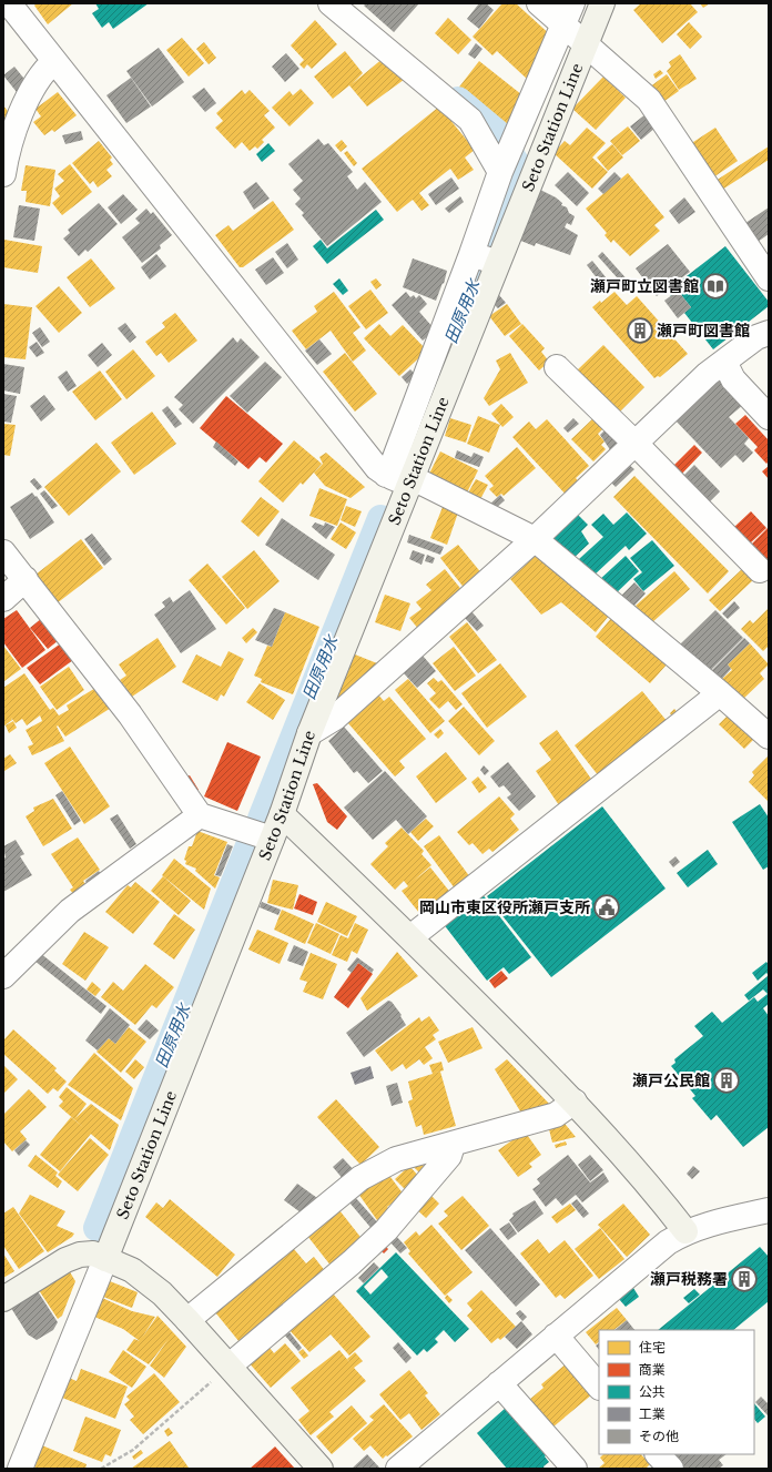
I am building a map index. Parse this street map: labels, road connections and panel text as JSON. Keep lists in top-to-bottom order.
{
  "streets": {
    "main road": ["Seto Station Line"]
  },
  "water": ["田原用水"],
  "places": {
    "library": ["瀬戸町立図書館"],
    "building": ["瀬戸町図書館", "瀬戸公民館", "瀬戸税務署"],
    "public building": ["岡山市東区役所瀬戸支所"]
  },
  "legend": [
    "住宅",
    "商業",
    "公共",
    "工業",
    "その他"
  ]
}
